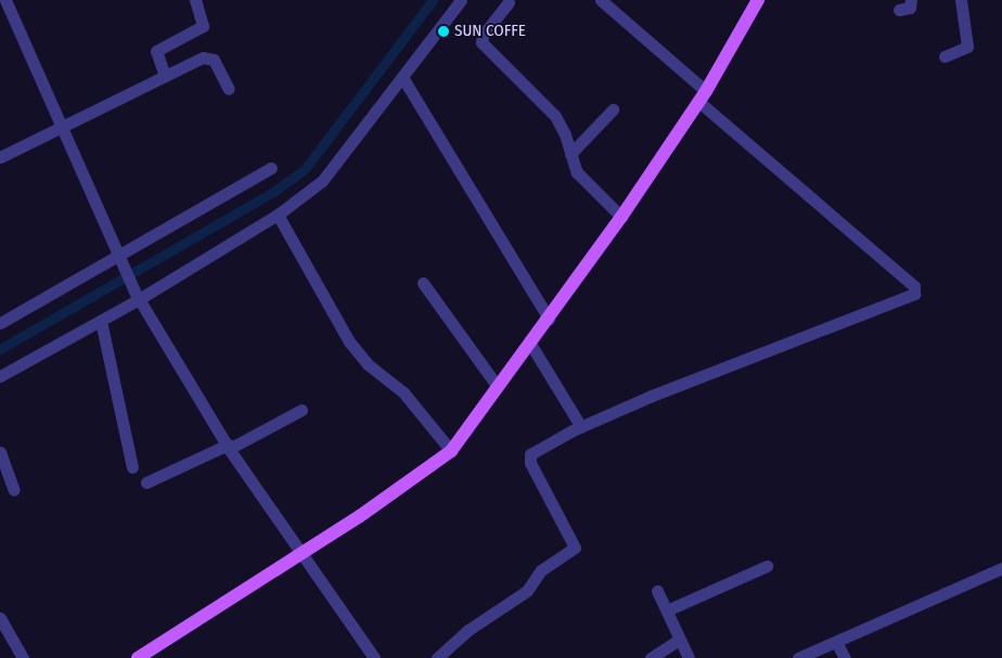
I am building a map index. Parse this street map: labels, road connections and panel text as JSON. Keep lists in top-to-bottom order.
{
  "places": ["SUN COFFE"]
}
